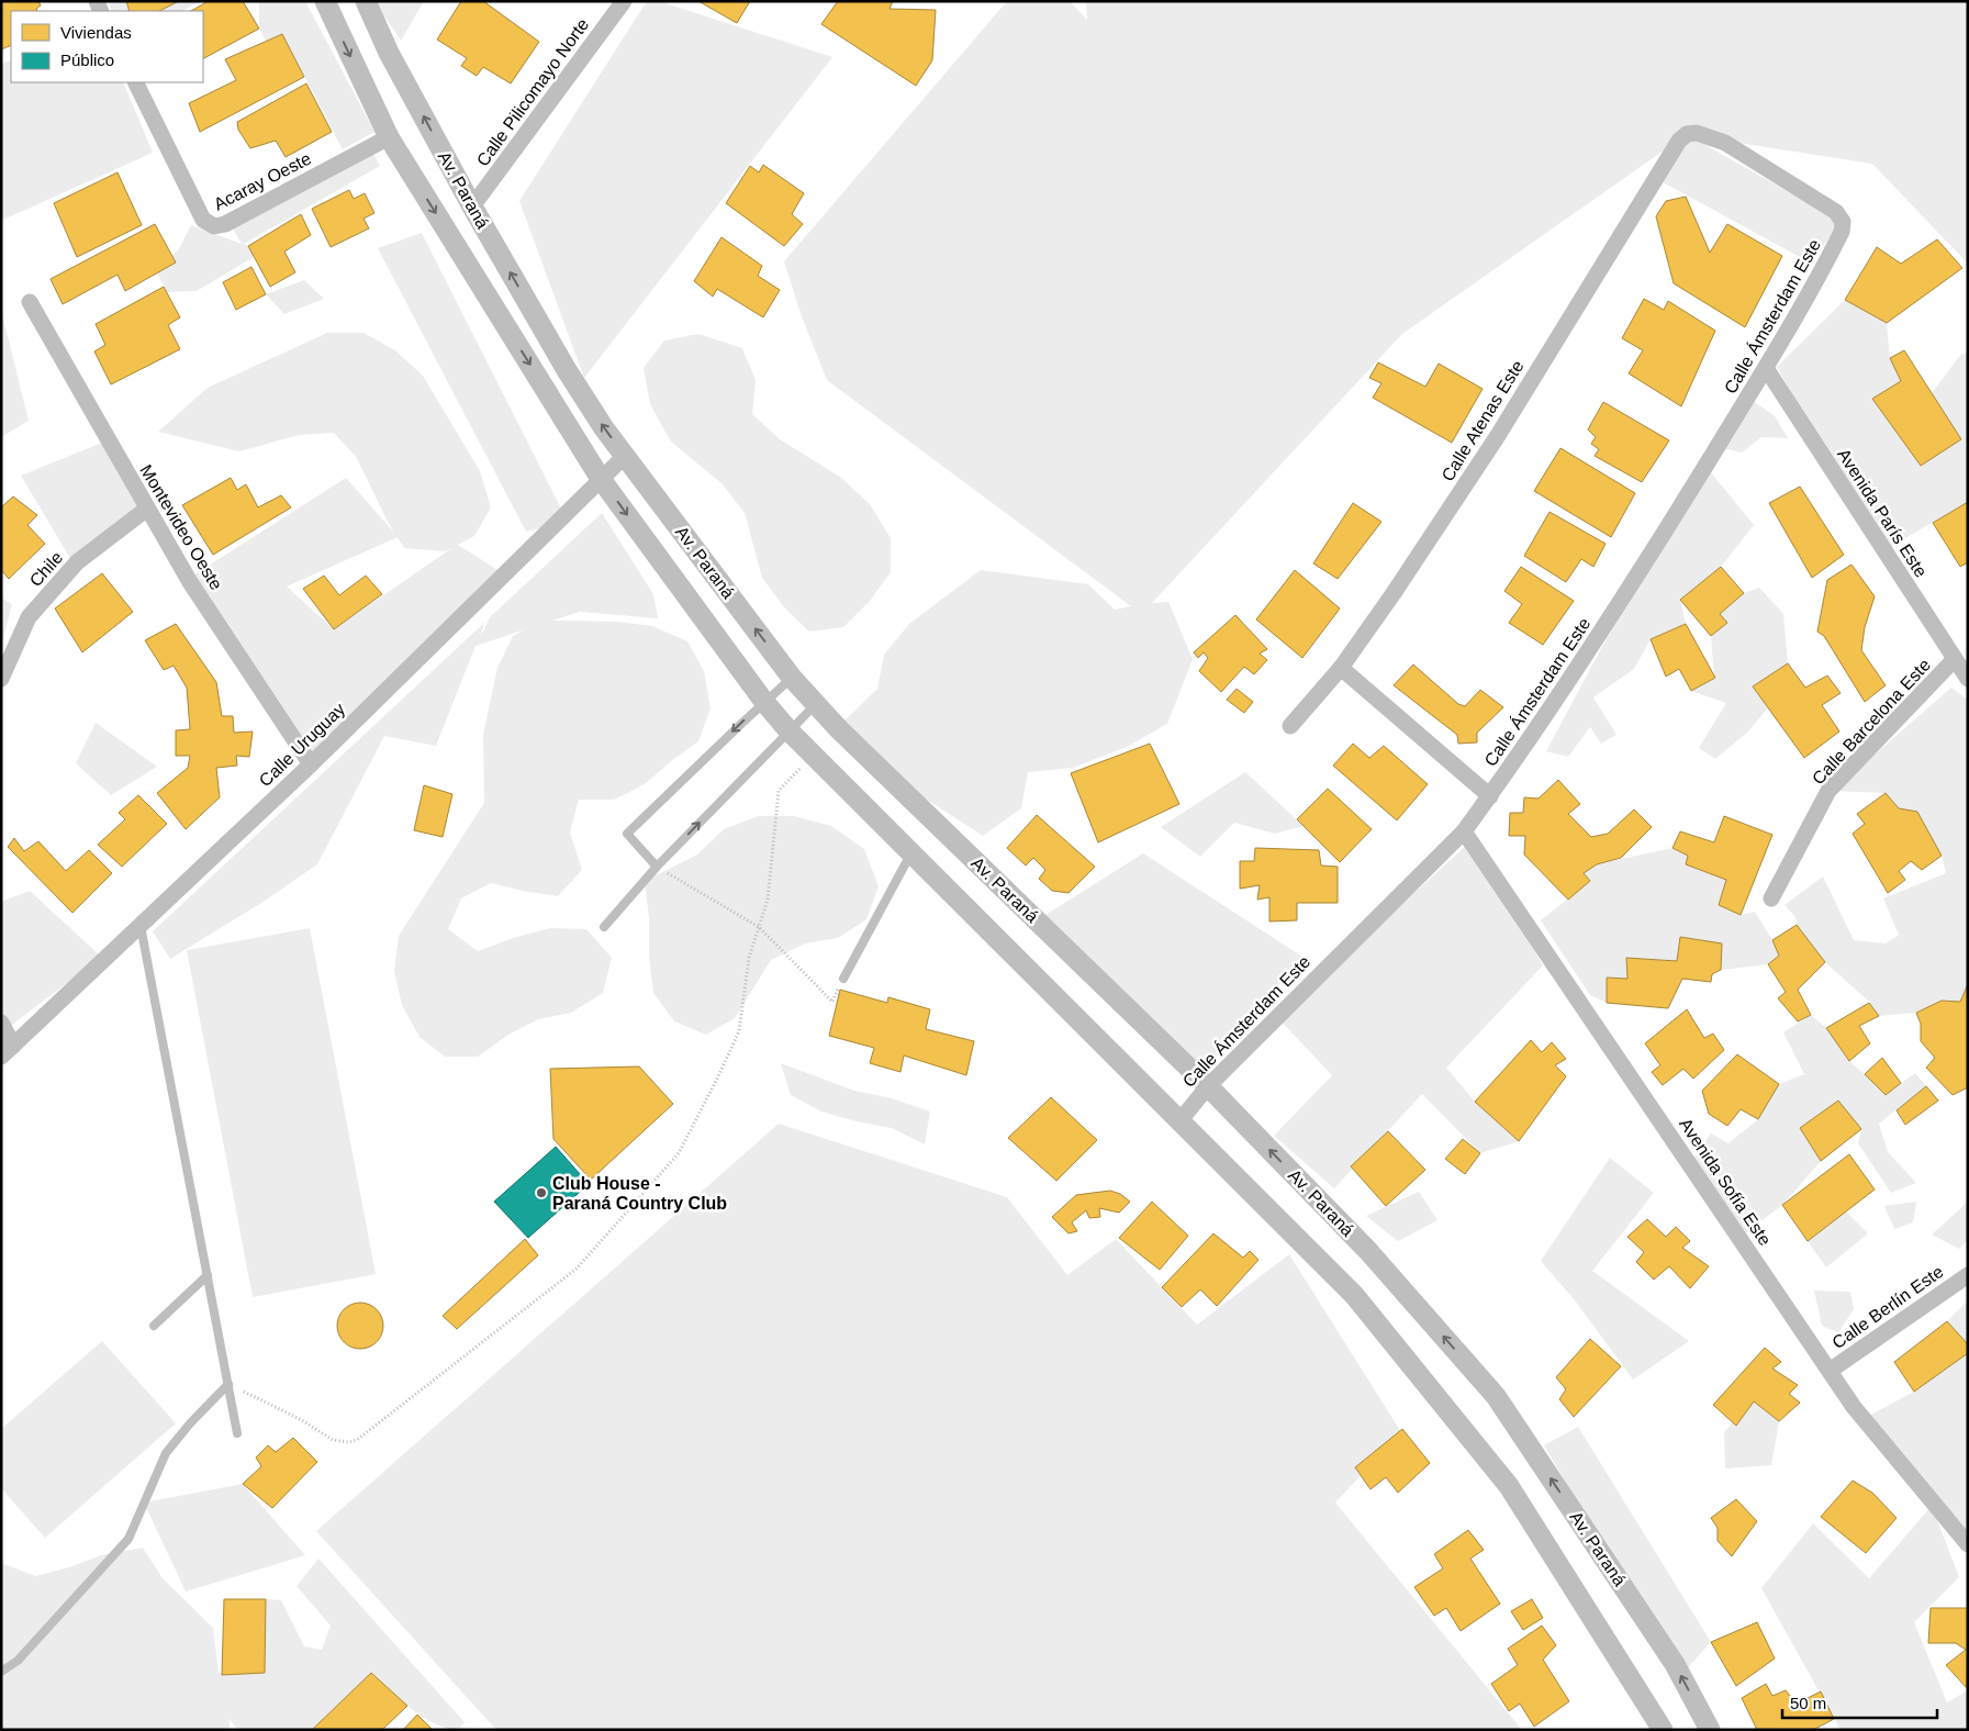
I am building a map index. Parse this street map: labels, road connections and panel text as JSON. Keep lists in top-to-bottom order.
{
  "streets": {
    "street": [
      "Calle Pilicomayo Norte",
      "Acaray Oeste",
      "Av. Paraná",
      "Calle Ámsterdam Este",
      "Calle Atenas Este",
      "Avenida París Este",
      "Montevideo Oeste",
      "Chile",
      "Calle Barcelona Este",
      "Calle Uruguay",
      "Avenida Sofía Este",
      "Calle Berlín Este"
    ]
  },
  "crossings": [
    ["Calle Pilicomayo Norte", "Av. Paraná"],
    ["Acaray Oeste", "Av. Paraná"],
    ["Av. Paraná", "Calle Ámsterdam Este"],
    ["Av. Paraná", "Calle Uruguay"],
    ["Calle Ámsterdam Este", "Calle Atenas Este"],
    ["Calle Ámsterdam Este", "Avenida París Este"],
    ["Calle Ámsterdam Este", "Avenida Sofía Este"],
    ["Avenida París Este", "Calle Barcelona Este"],
    ["Montevideo Oeste", "Chile"],
    ["Montevideo Oeste", "Calle Uruguay"],
    ["Avenida Sofía Este", "Calle Berlín Este"]
  ],
  "places": ["Club House - Paraná Country Club"],
  "legend": ["Viviendas", "Público"],
  "scale_bar": "50 m"
}
